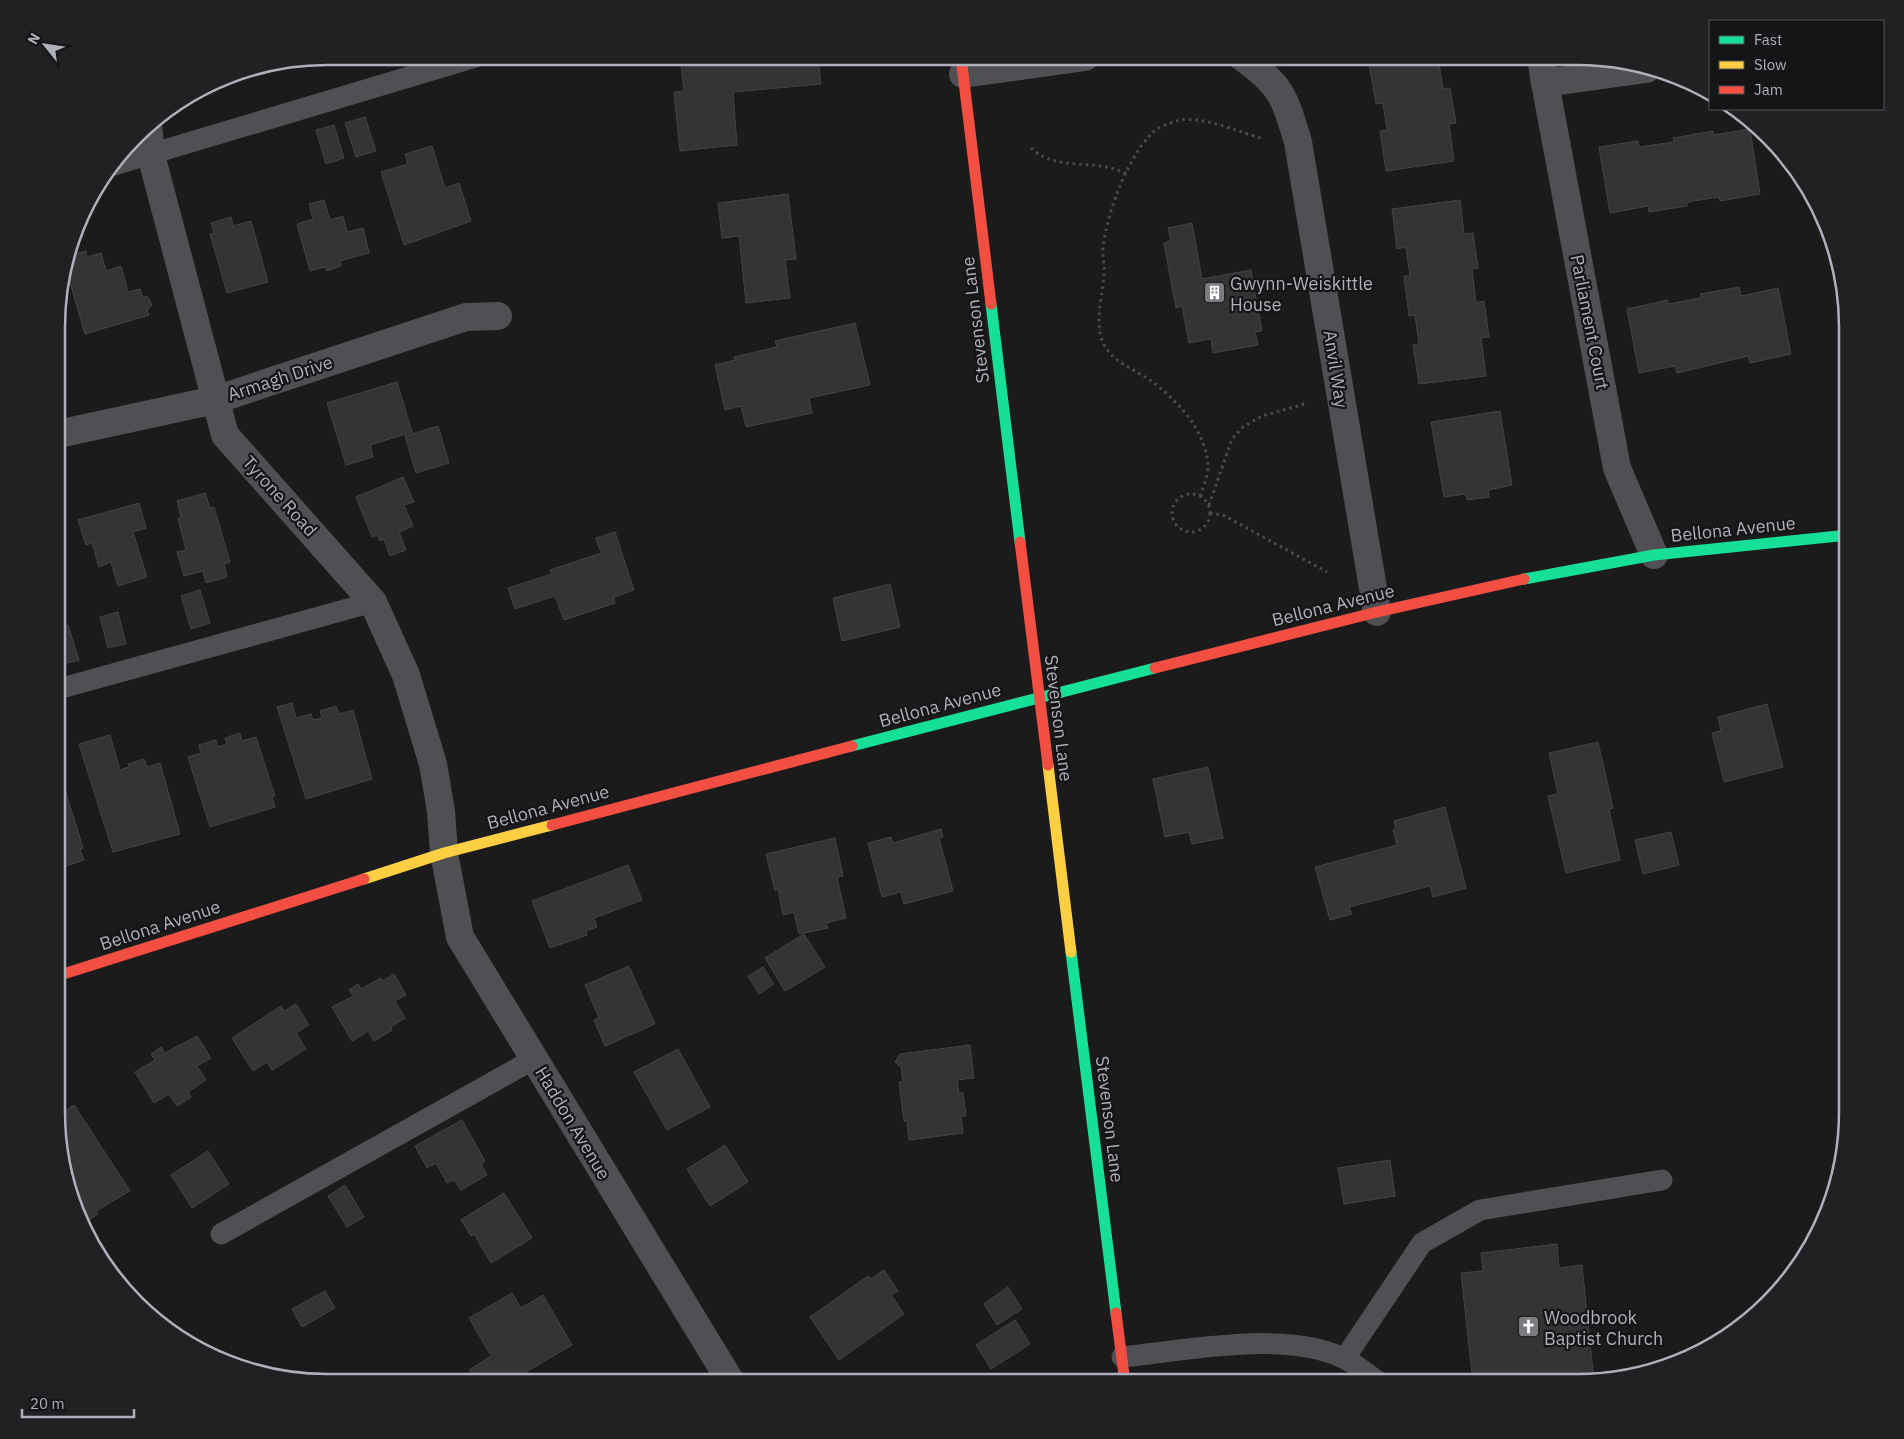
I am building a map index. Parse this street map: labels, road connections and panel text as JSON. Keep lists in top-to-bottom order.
{
  "streets": {
    "street": [
      "Stevenson Lane",
      "Parliament Court",
      "Anvil Way",
      "Armagh Drive",
      "Tyrone Road",
      "Bellona Avenue",
      "Haddon Avenue"
    ]
  },
  "crossings": [
    ["Stevenson Lane", "Bellona Avenue"],
    ["Parliament Court", "Bellona Avenue"],
    ["Anvil Way", "Bellona Avenue"],
    ["Armagh Drive", "Tyrone Road"],
    ["Tyrone Road", "Bellona Avenue"],
    ["Tyrone Road", "Haddon Avenue"],
    ["Bellona Avenue", "Haddon Avenue"]
  ],
  "places": {
    "building": ["Gwynn-Weiskittle House"],
    "church": ["Woodbrook Baptist Church"]
  },
  "legend": ["Fast", "Slow", "Jam"],
  "scale_bar": "20 m",
  "north": "top left"
}
